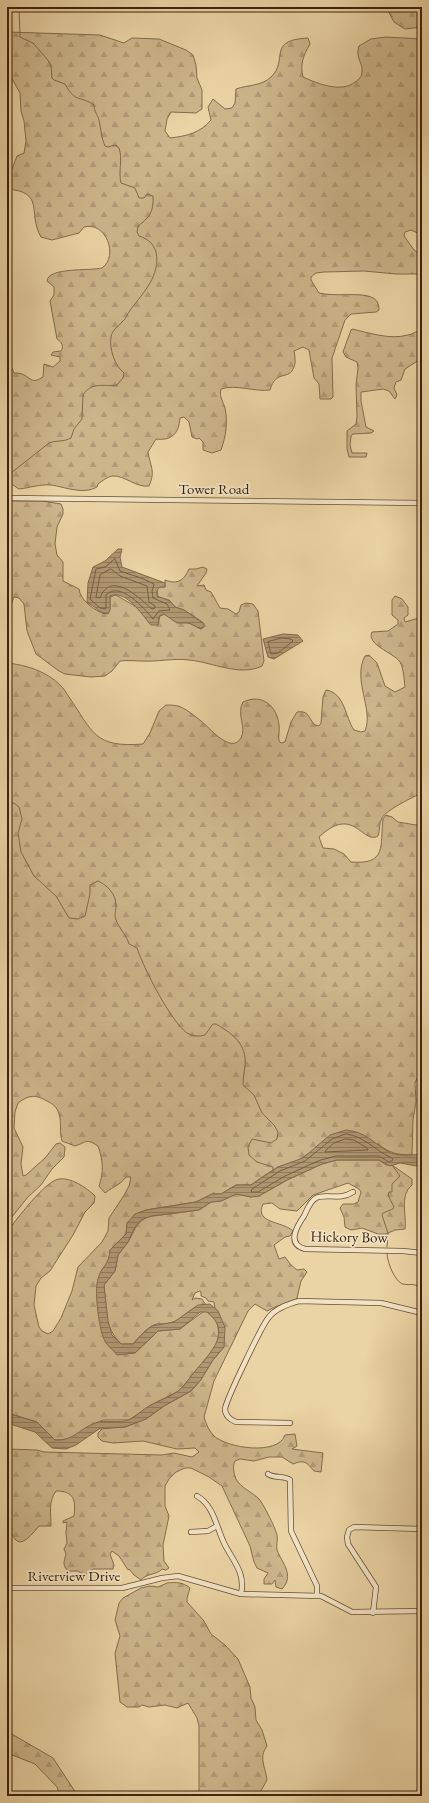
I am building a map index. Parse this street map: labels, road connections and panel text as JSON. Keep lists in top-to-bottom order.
{
  "streets": {
    "street": ["Tower Road", "Hickory Bow", "Riverview Drive"]
  }
}
